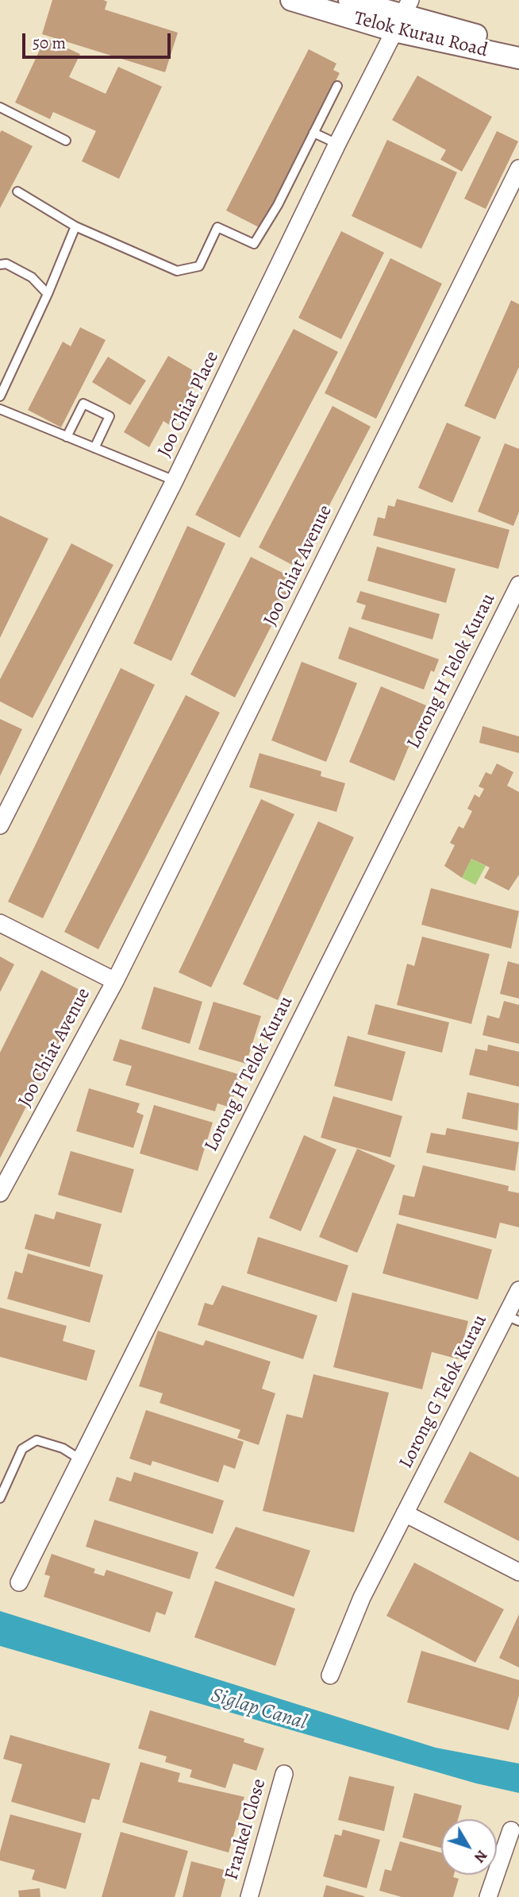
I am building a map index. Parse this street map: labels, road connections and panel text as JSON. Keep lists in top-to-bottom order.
{
  "streets": {
    "street": [
      "Telok Kurau Road",
      "Joo Chiat Place",
      "Joo Chiat Avenue",
      "Lorong H Telok Kurau",
      "Lorong G Telok Kurau",
      "Frankel Close"
    ]
  },
  "crossings": [
    ["Telok Kurau Road", "Joo Chiat Place"]
  ],
  "water": ["Siglap Canal"],
  "scale_bar": "50 m",
  "north": "bottom right"
}
